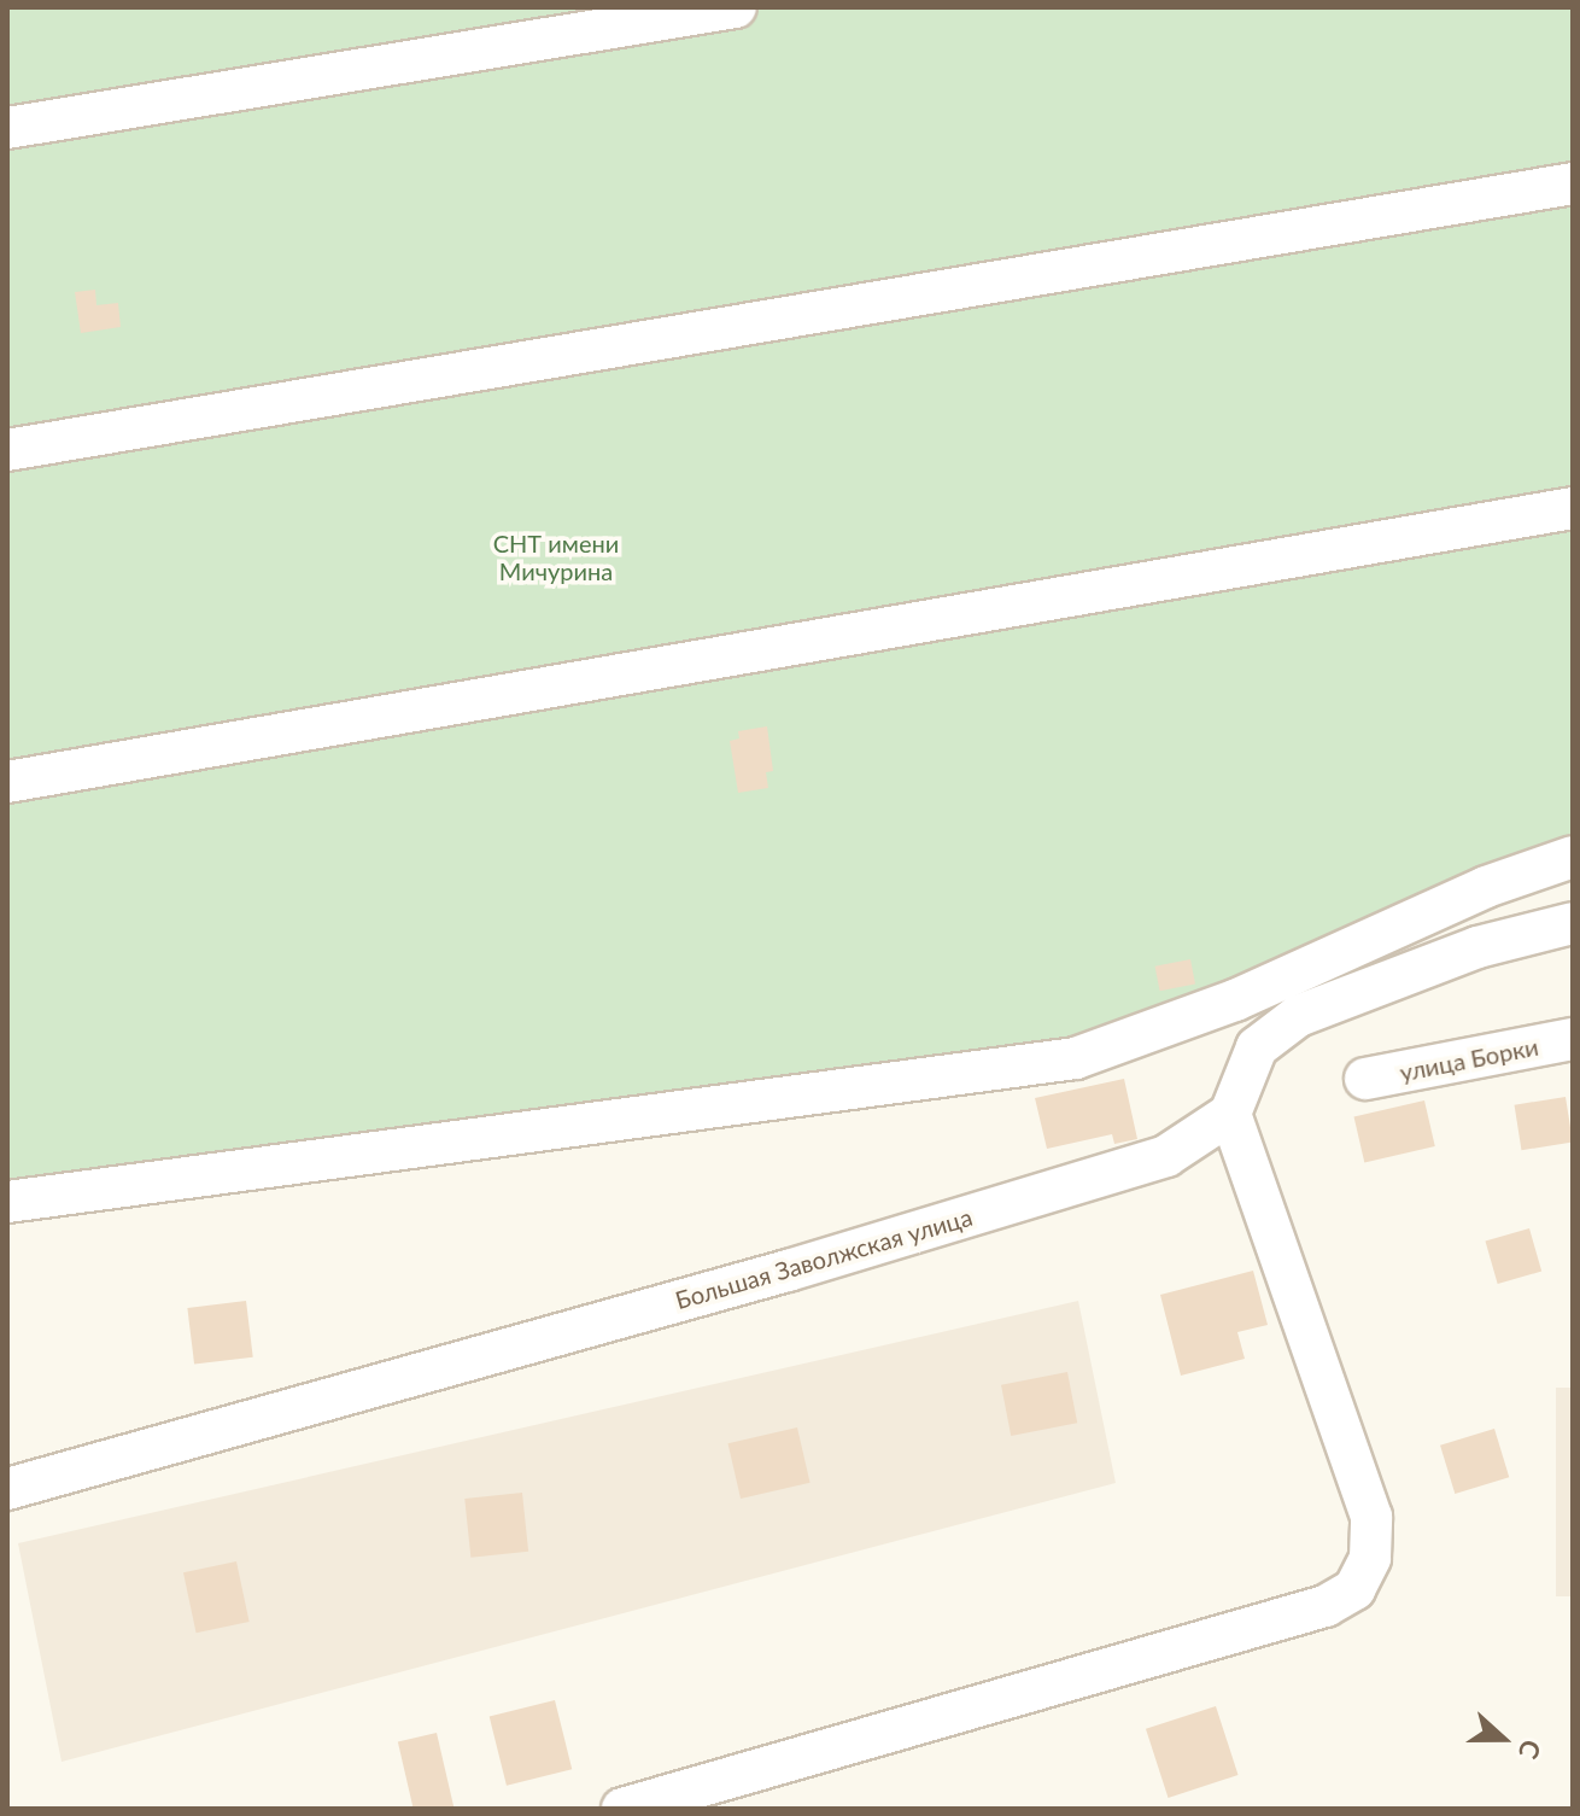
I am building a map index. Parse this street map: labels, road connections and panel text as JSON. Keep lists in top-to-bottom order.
{
  "streets": {
    "street": ["улица Борки", "Большая Заволжская улица"]
  },
  "parks": ["СНТ имени Мичурина"],
  "north": "right"
}
